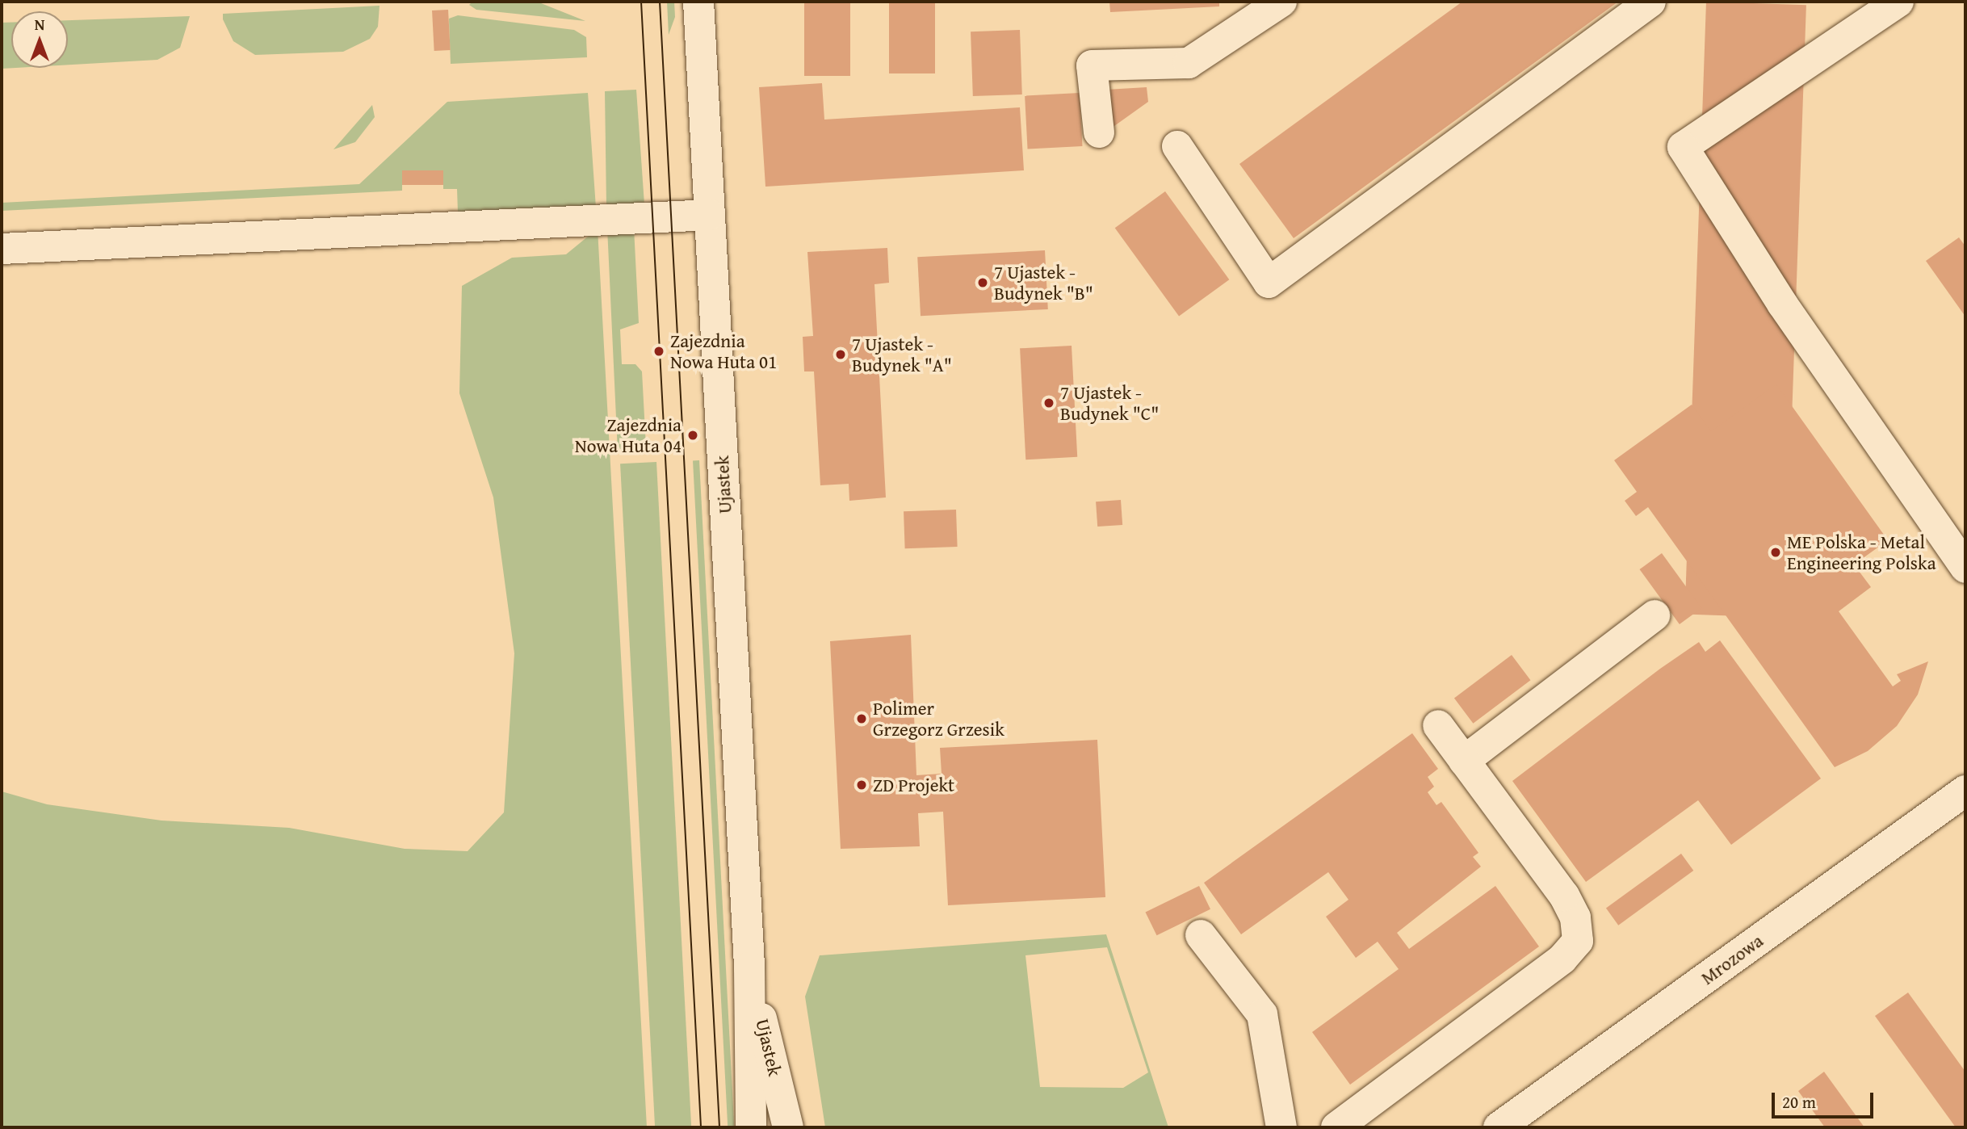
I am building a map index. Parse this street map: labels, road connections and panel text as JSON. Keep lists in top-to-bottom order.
{
  "streets": {
    "street": ["Ujastek", "Mrozowa"]
  },
  "places": [
    "7 Ujastek - Budynek \"B\"",
    "Zajezdnia Nowa Huta 01",
    "7 Ujastek - Budynek \"A\"",
    "7 Ujastek - Budynek \"C\"",
    "Zajezdnia Nowa Huta 04",
    "ME Polska - Metal Engineering Polska",
    "Polimer Grzegorz Grzesik",
    "ZD Projekt"
  ],
  "scale_bar": "20 m",
  "north": "top"
}
